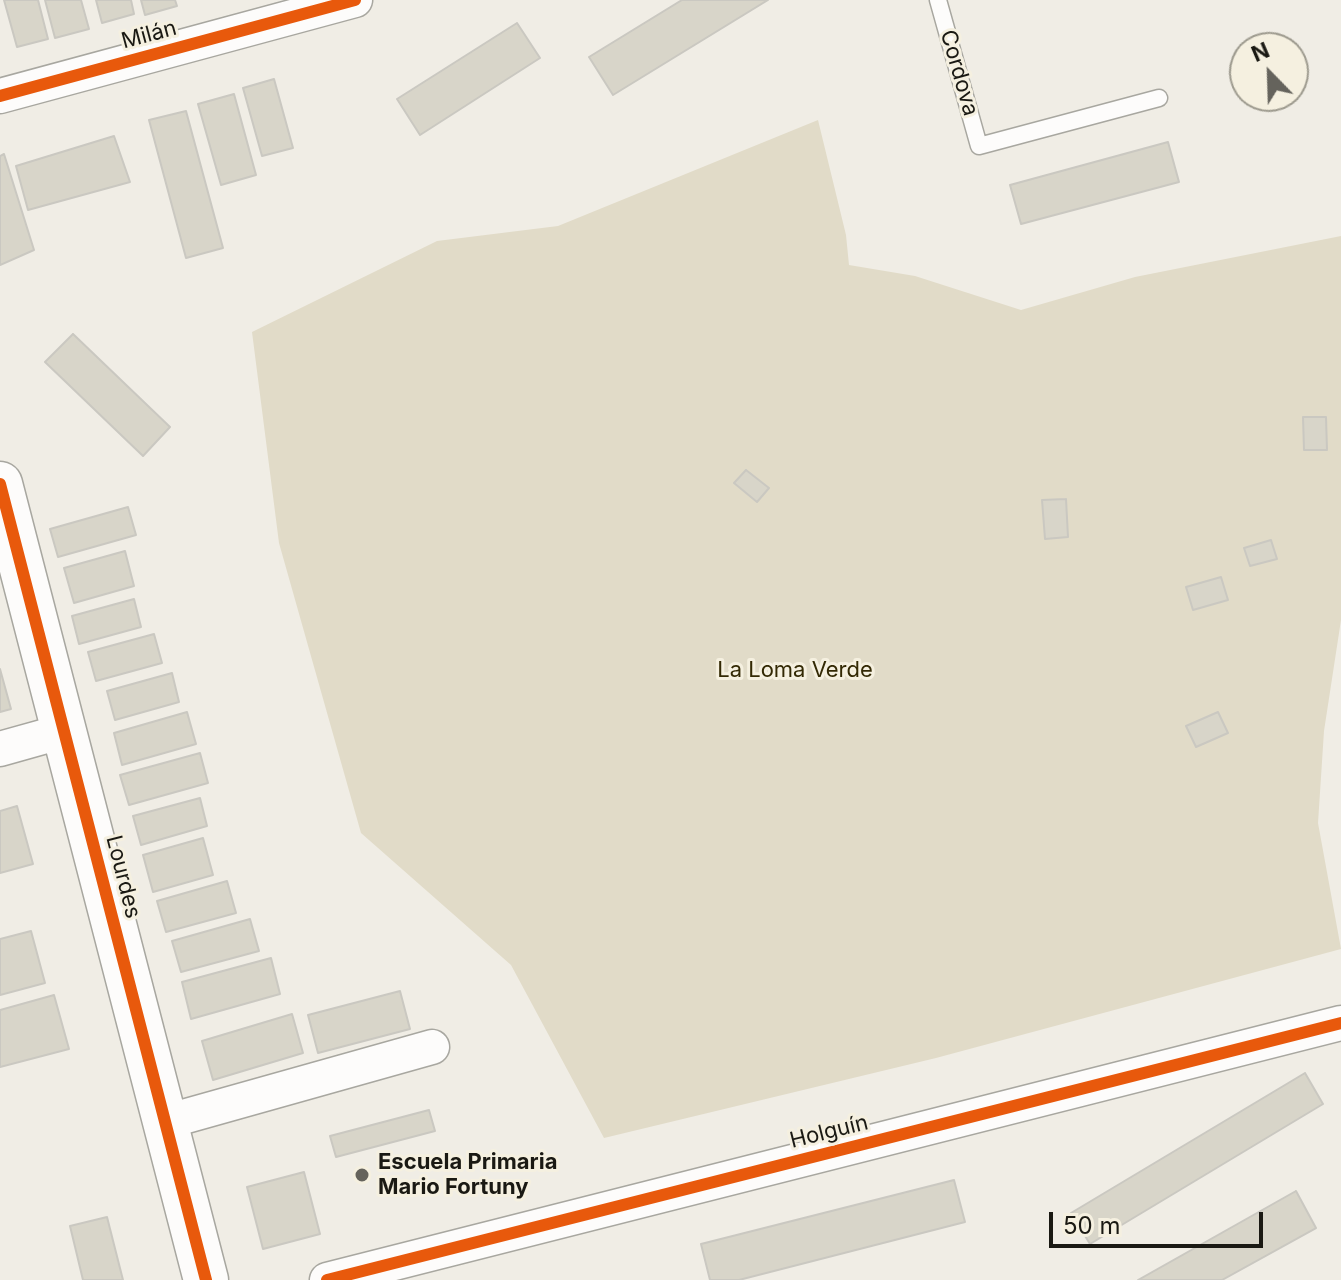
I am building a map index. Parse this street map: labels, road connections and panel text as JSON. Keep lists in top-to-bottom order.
{
  "streets": {
    "street": ["Milán", "Lourdes", "Holguín"],
    "lane": ["Cordova"]
  },
  "parks": ["La Loma Verde"],
  "places": ["Escuela Primaria Mario Fortuny"],
  "scale_bar": "50 m",
  "north": "top left"
}
